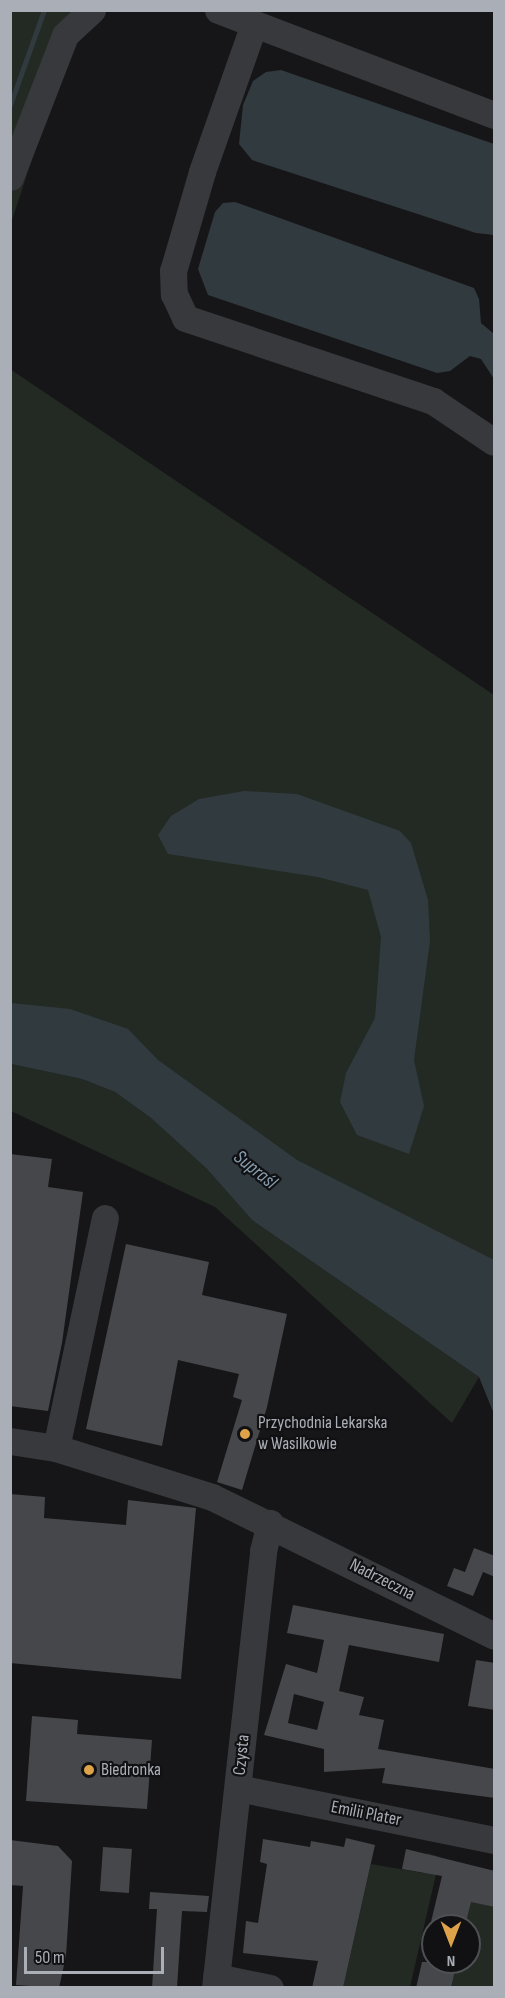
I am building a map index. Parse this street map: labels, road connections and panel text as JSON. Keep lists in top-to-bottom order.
{
  "streets": {
    "street": ["Nadrzeczna", "Czysta", "Emilii Plater"]
  },
  "crossings": [
    ["Nadrzeczna", "Czysta"],
    ["Czysta", "Emilii Plater"]
  ],
  "water": ["Supraśl"],
  "places": ["Przychodnia Lekarska w Wasilkowie", "Biedronka"],
  "scale_bar": "50 m",
  "north": "bottom"
}
